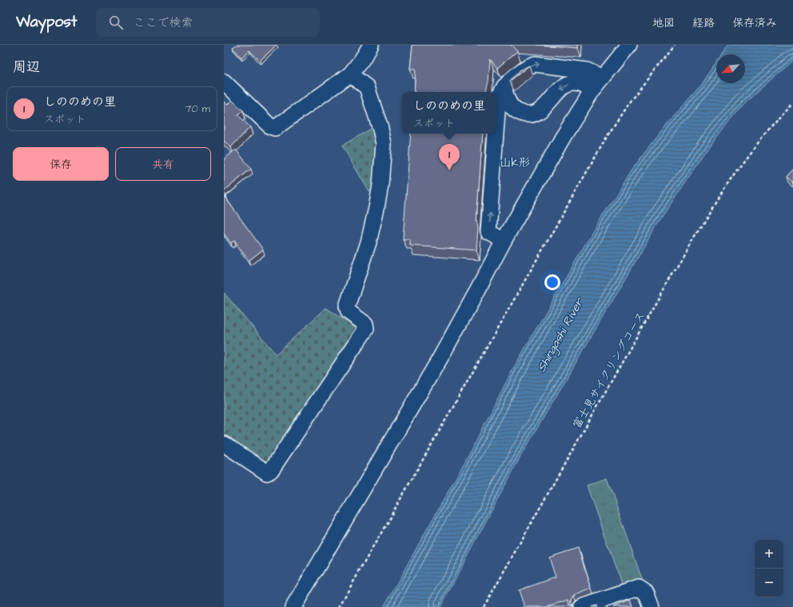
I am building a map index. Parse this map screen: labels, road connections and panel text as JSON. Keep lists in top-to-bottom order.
{
  "streets": {
    "path": ["富士見サイクリングコース"]
  },
  "districts": ["山k形"],
  "water": ["Shingashi River"],
  "north": "bottom left",
  "page": {
    "header": "Waypost",
    "search": "ここで検索",
    "nav": ["地図", "経路", "保存済み"],
    "heading": "周辺",
    "list": [
      {
        "mark": "1",
        "name": "しののめの里",
        "note": "スポット",
        "value": "70 m"
      }
    ],
    "popup": ["しののめの里", "スポット"],
    "buttons": ["保存", "共有"],
    "pins": "1",
    "map_buttons": ["+", "−"]
  }
}
